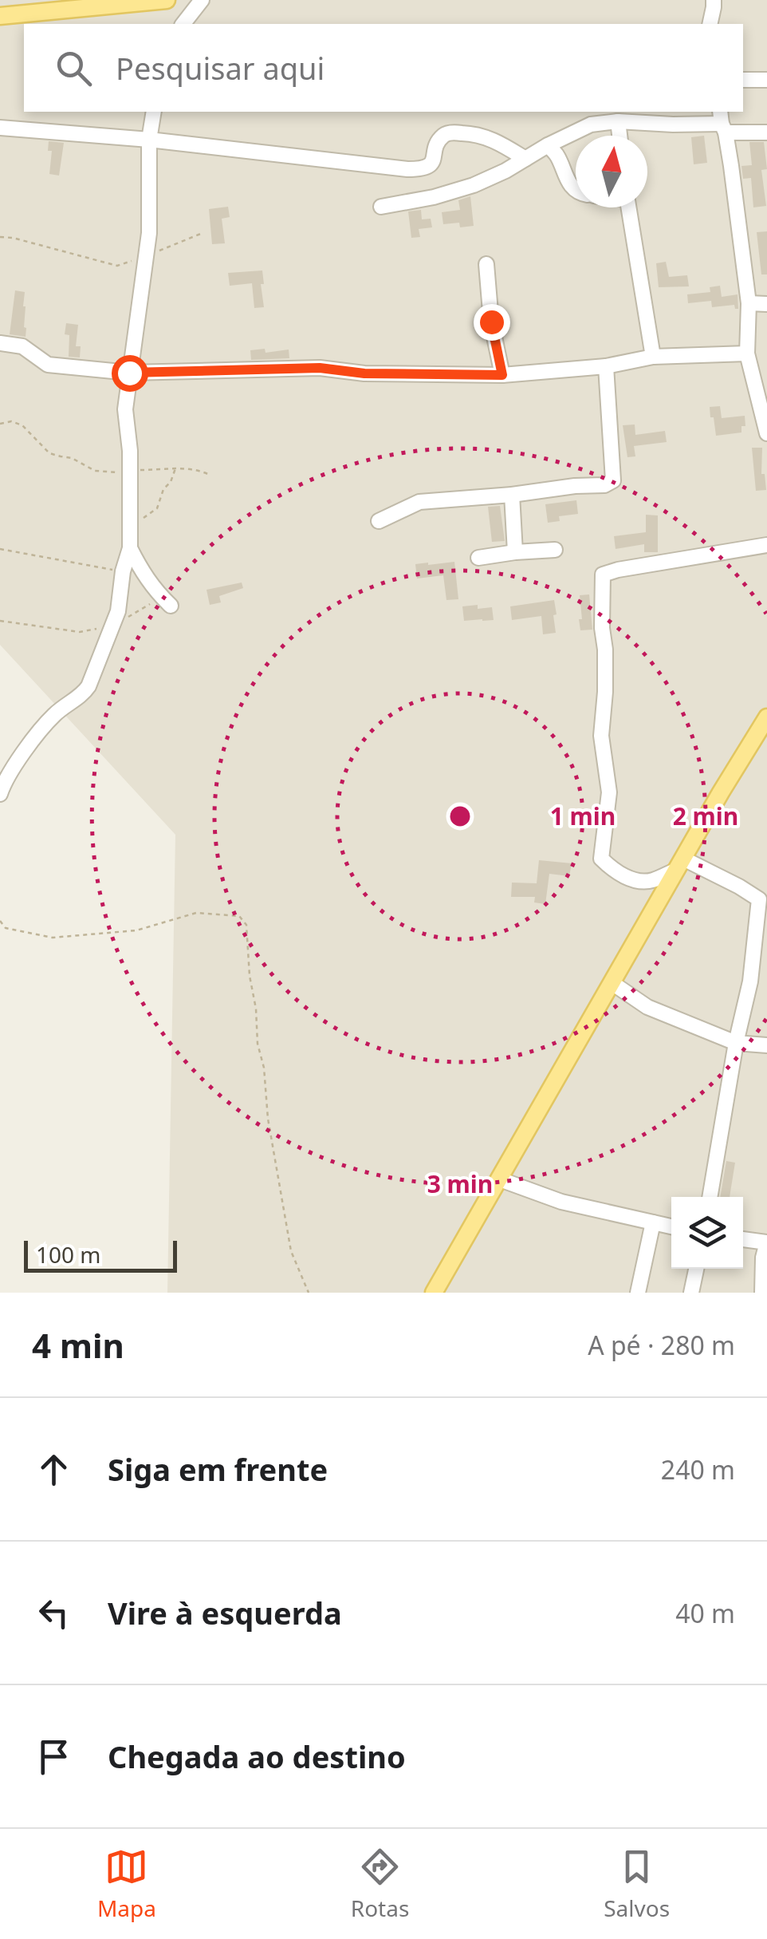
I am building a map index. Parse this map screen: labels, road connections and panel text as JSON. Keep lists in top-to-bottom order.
{
  "scale_bar": "100 m",
  "north": "top",
  "page": {
    "search": "Pesquisar aqui",
    "scale": "100 m",
    "heading": ["4 min", "A pé · 280 m"],
    "list": [
      ["Siga em frente", "240 m"],
      ["Vire à esquerda", "40 m"],
      "Chegada ao destino"
    ],
    "nav": ["Mapa", "Rotas", "Salvos"]
  },
  "rings": ["1 min", "2 min", "3 min"]
}
